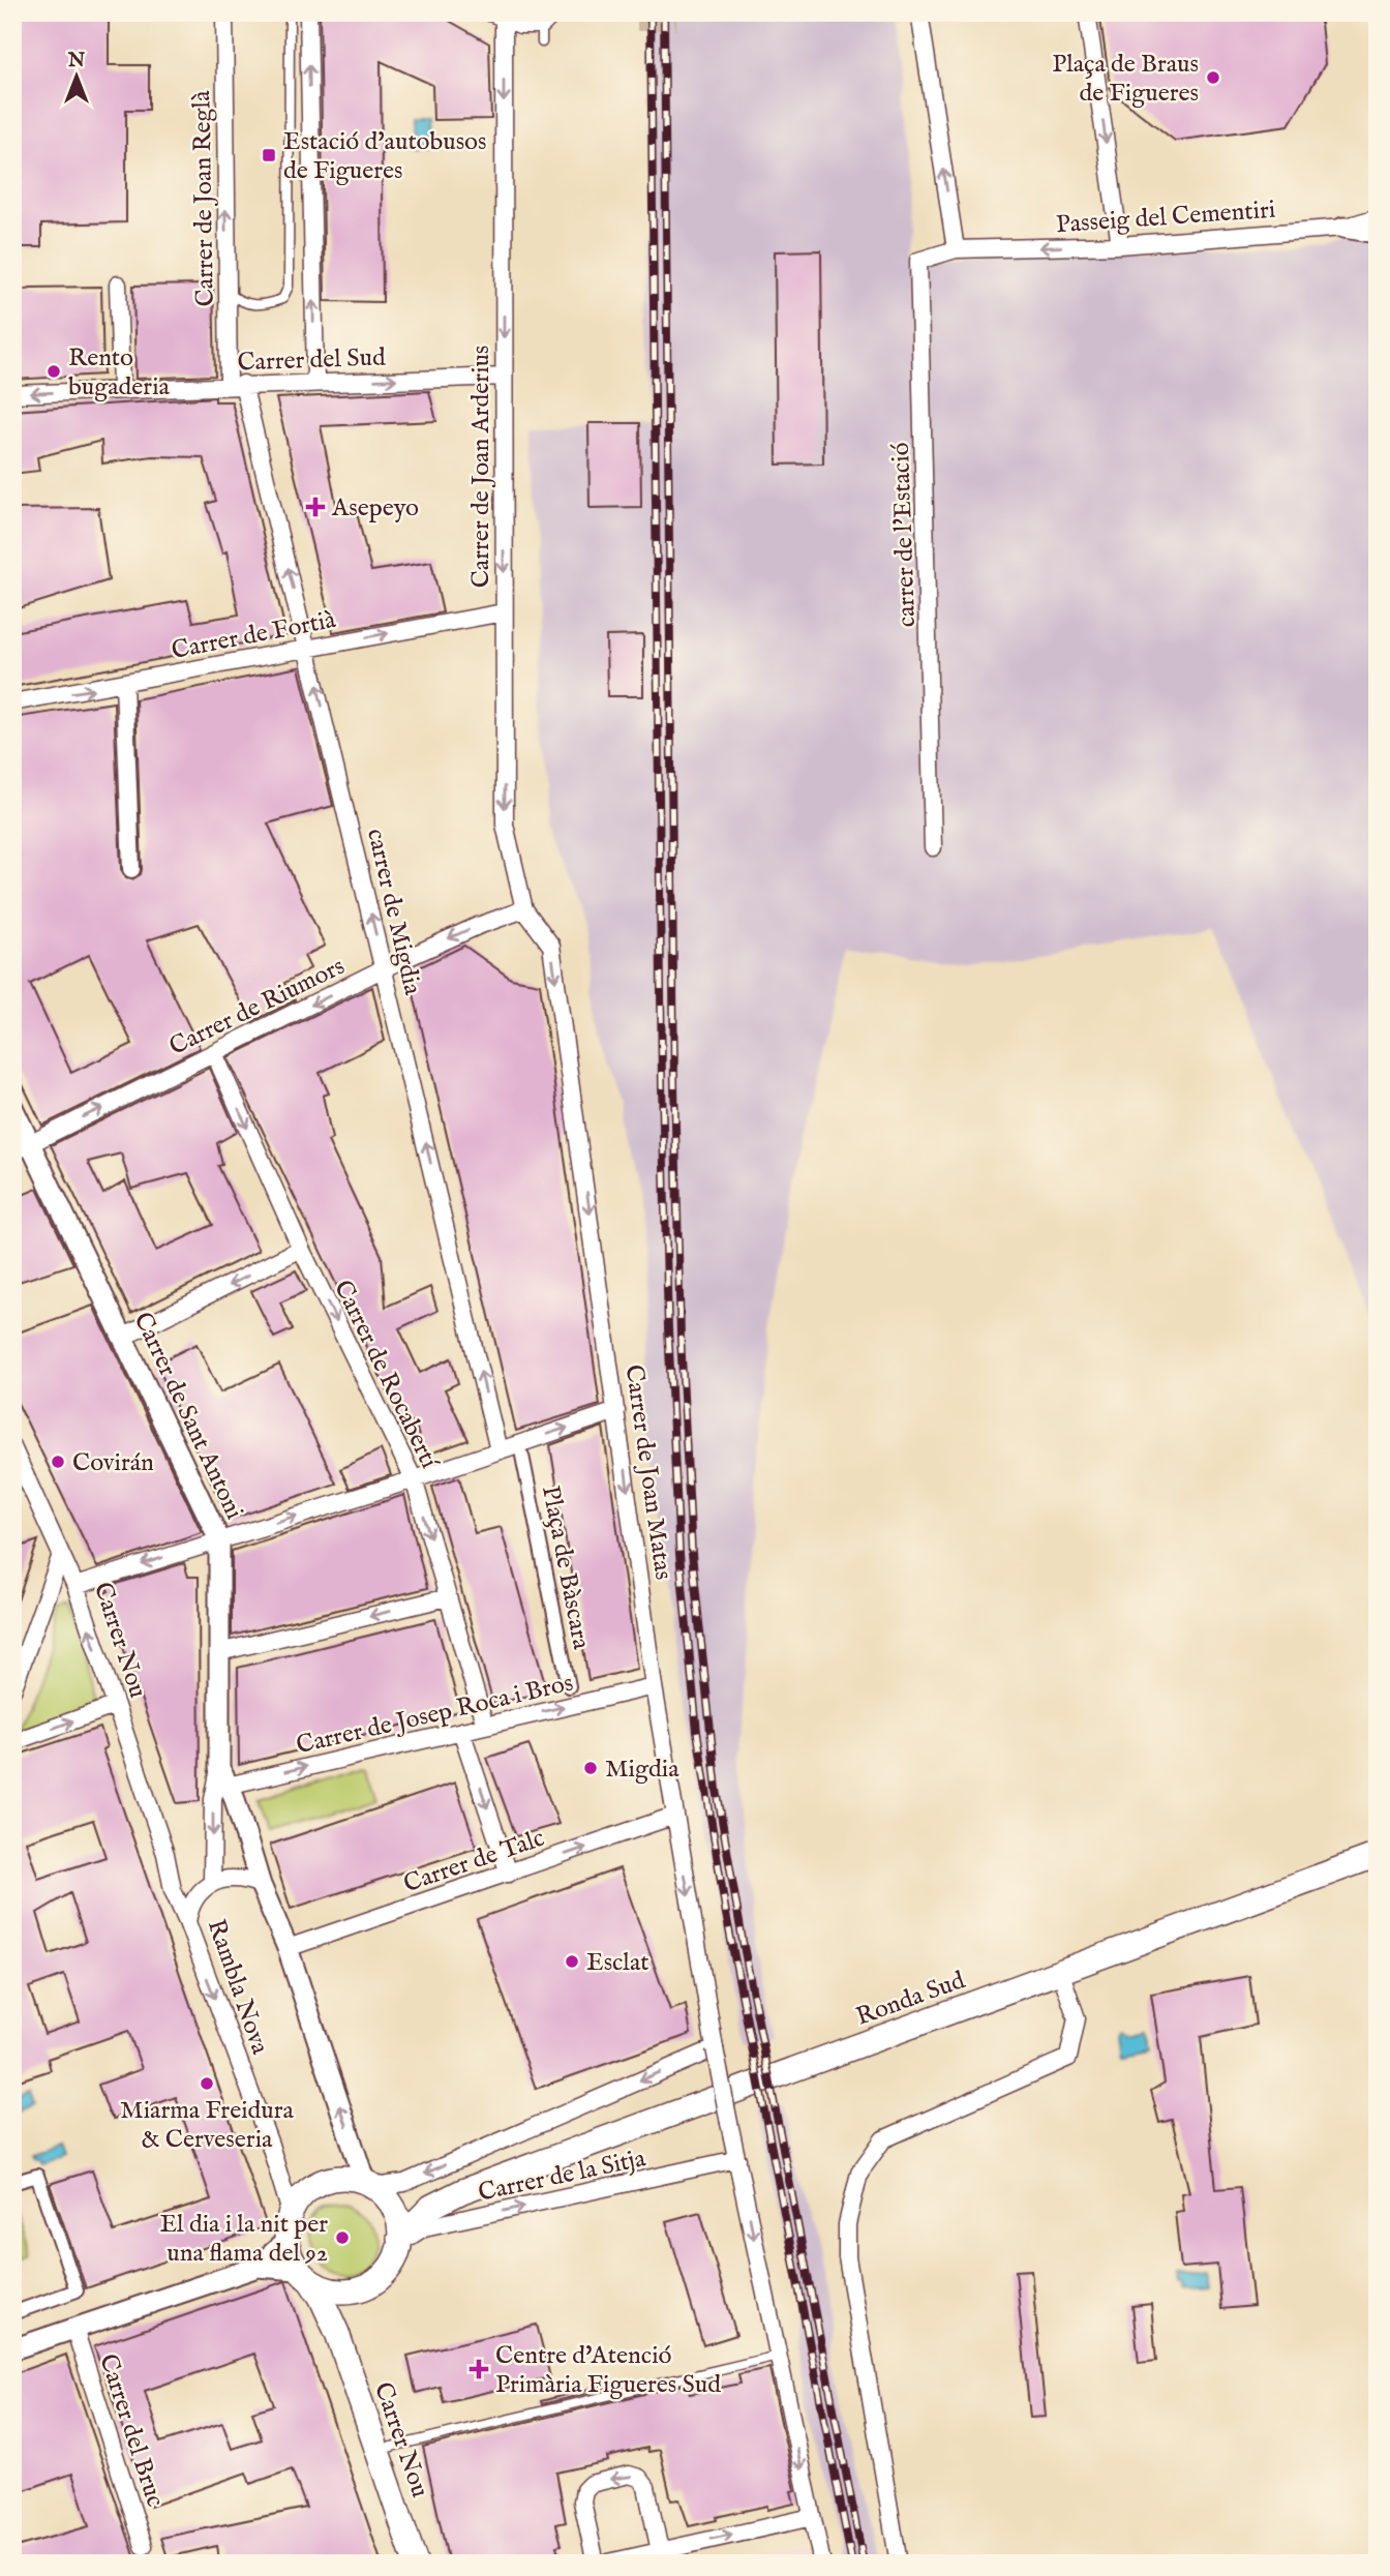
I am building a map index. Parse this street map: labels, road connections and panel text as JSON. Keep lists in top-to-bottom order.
{
  "streets": {
    "main road": ["Carrer Nou", "Ronda Sud"],
    "street": [
      "Carrer de Joan Reglà",
      "Passeig del Cementiri",
      "Carrer del Sud",
      "Carrer de Joan Arderius",
      "carrer de l'Estació",
      "Carrer de Fortià",
      "carrer de Migdia",
      "Carrer de Riumors",
      "Carrer de Rocabertí",
      "Carrer de Sant Antoni",
      "Carrer de Joan Matas",
      "Plaça de Bàscara",
      "Carrer de Josep Roca i Bros",
      "Carrer de Talc",
      "Rambla Nova",
      "Carrer de la Sitja",
      "Carrer del Bruc"
    ]
  },
  "crossings": [
    ["Carrer de Joan Reglà", "Carrer del Sud"],
    ["Carrer de Joan Reglà", "carrer de Migdia"],
    ["Passeig del Cementiri", "carrer de l'Estació"],
    ["Carrer del Sud", "Carrer de Joan Arderius"],
    ["Carrer del Sud", "carrer de Migdia"],
    ["Carrer de Joan Arderius", "Carrer de Fortià"],
    ["Carrer de Joan Arderius", "Carrer de Riumors"],
    ["Carrer de Joan Arderius", "Carrer de Joan Matas"],
    ["Carrer de Fortià", "carrer de Migdia"],
    ["carrer de Migdia", "Carrer de Riumors"],
    ["Carrer de Riumors", "Carrer de Rocabertí"],
    ["Carrer de Riumors", "Carrer de Sant Antoni"],
    ["Carrer de Riumors", "Carrer de Joan Matas"],
    ["Carrer de Rocabertí", "Carrer de Josep Roca i Bros"],
    ["Carrer de Sant Antoni", "Carrer Nou"],
    ["Carrer de Sant Antoni", "Carrer de Josep Roca i Bros"],
    ["Carrer de Sant Antoni", "Rambla Nova"],
    ["Carrer de Joan Matas", "Carrer de Josep Roca i Bros"],
    ["Carrer de Joan Matas", "Carrer de Talc"],
    ["Carrer de Joan Matas", "Carrer de la Sitja"],
    ["Carrer Nou", "Rambla Nova"],
    ["Carrer Nou", "Ronda Sud"],
    ["Carrer Nou", "Carrer de la Sitja"],
    ["Rambla Nova", "Ronda Sud"],
    ["Rambla Nova", "Carrer de la Sitja"],
    ["Ronda Sud", "Carrer de la Sitja"]
  ],
  "one_way": [
    "Passeig del Cementiri",
    "Carrer de Joan Arderius",
    "Carrer de Fortià",
    "carrer de Migdia",
    "Carrer de Rocabertí",
    "Carrer de Joan Matas",
    "Carrer de Talc"
  ],
  "places": {
    "other": [
      "Plaça de Braus de Figueres",
      "Rento bugaderia",
      "Covirán",
      "Migdia",
      "Esclat",
      "Miarma Freidura & Cerveseria",
      "El dia i la nit per una flama del 92"
    ],
    "transit": ["Estació d'autobusos de Figueres"],
    "health": ["Asepeyo", "Centre d'Atenció Primària Figueres Sud"]
  },
  "north": "top"
}
